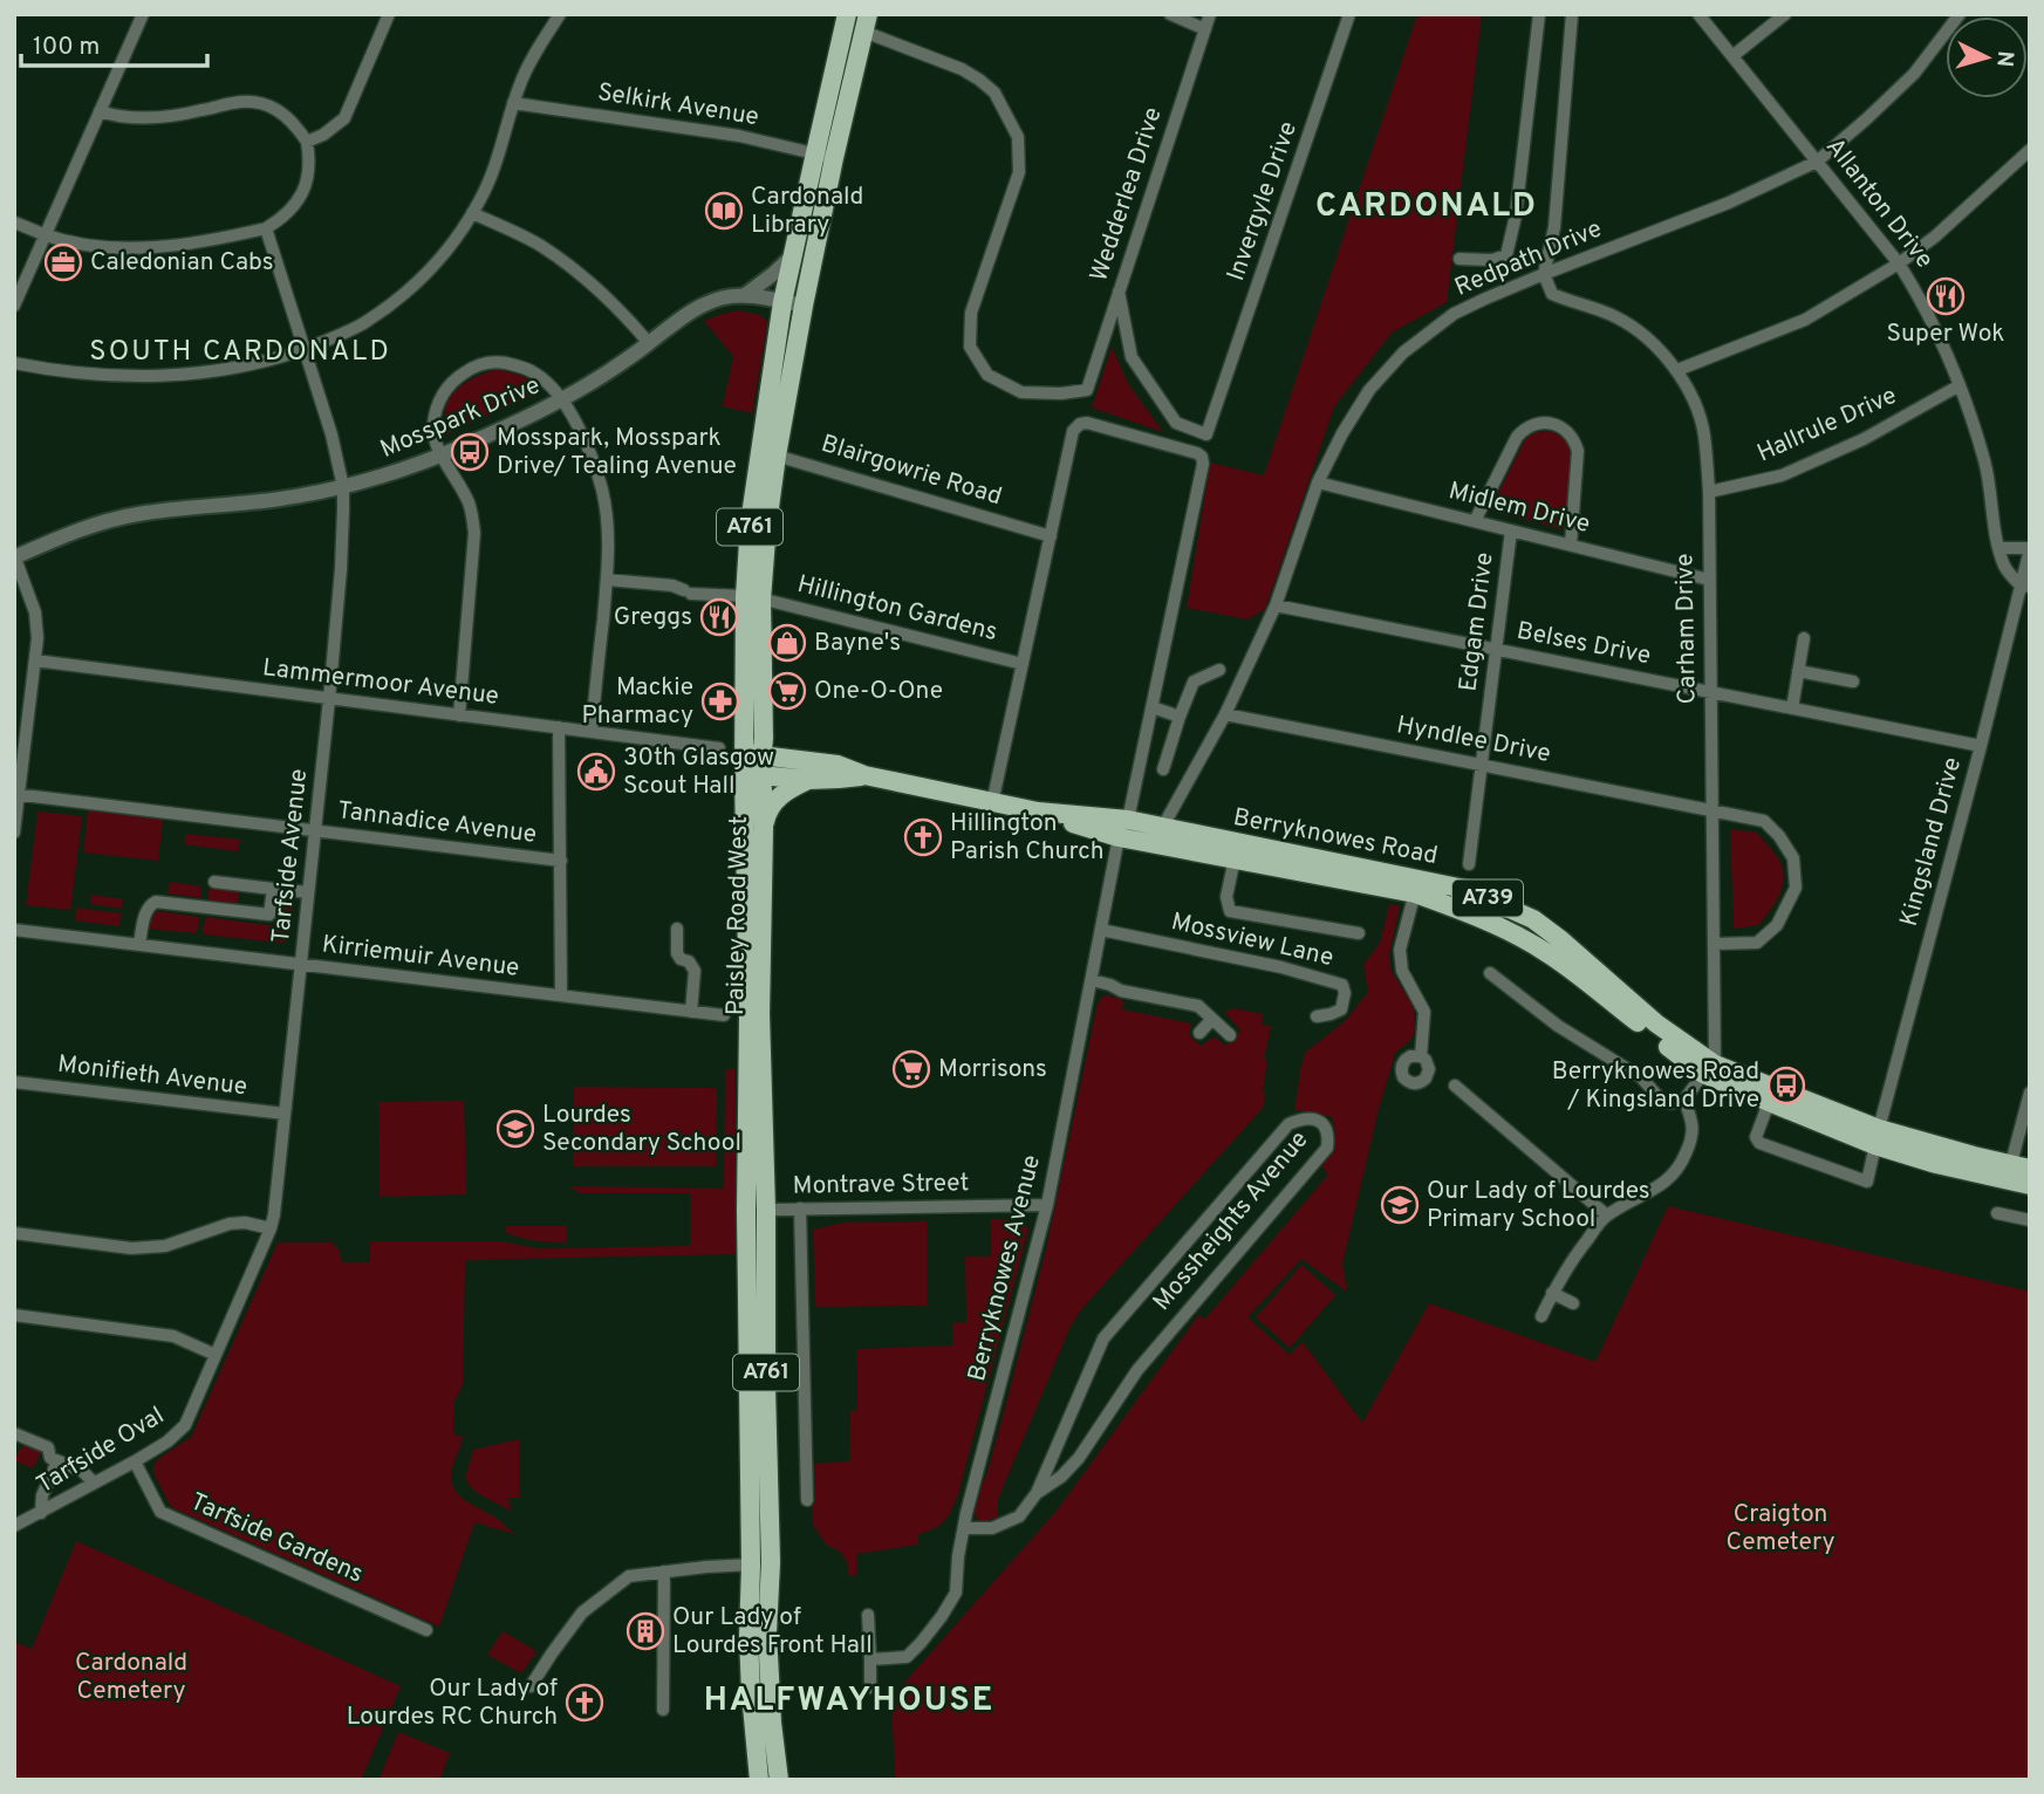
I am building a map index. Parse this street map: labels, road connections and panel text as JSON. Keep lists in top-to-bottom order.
{
  "streets": {
    "main road": [
      "A761",
      "Berryknowes Road",
      "A739",
      "Paisley Road West"
    ],
    "street": [
      "Selkirk Avenue",
      "Wedderlea Drive",
      "Invergyle Drive",
      "Allanton Drive",
      "Redpath Drive",
      "Mosspark Drive",
      "Hallrule Drive",
      "Blairgowrie Road",
      "Midlem Drive",
      "Hillington Gardens",
      "Edgam Drive",
      "Carham Drive",
      "Belses Drive",
      "Lammermoor Avenue",
      "Hyndlee Drive",
      "Tannadice Avenue",
      "Kingsland Drive",
      "Tarfside Avenue",
      "Mossview Lane",
      "Kirriemuir Avenue",
      "Monifieth Avenue",
      "Montrave Street",
      "Mossheights Avenue",
      "Berryknowes Avenue",
      "Tarfside Oval",
      "Tarfside Gardens"
    ]
  },
  "crossings": [
    ["Selkirk Avenue", "Paisley Road West"],
    ["Wedderlea Drive", "Invergyle Drive"],
    ["Wedderlea Drive", "Paisley Road West"],
    ["Allanton Drive", "Redpath Drive"],
    ["Allanton Drive", "Hallrule Drive"],
    ["Allanton Drive", "Kingsland Drive"],
    ["Redpath Drive", "Midlem Drive"],
    ["Redpath Drive", "Carham Drive"],
    ["Redpath Drive", "Belses Drive"],
    ["Redpath Drive", "Hyndlee Drive"],
    ["Redpath Drive", "Berryknowes Road"],
    ["Mosspark Drive", "Tarfside Avenue"],
    ["Mosspark Drive", "Paisley Road West"],
    ["Hallrule Drive", "Carham Drive"],
    ["Blairgowrie Road", "Paisley Road West"],
    ["Midlem Drive", "Edgam Drive"],
    ["Midlem Drive", "Carham Drive"],
    ["Hillington Gardens", "Paisley Road West"],
    ["Edgam Drive", "Belses Drive"],
    ["Edgam Drive", "Hyndlee Drive"],
    ["Carham Drive", "Belses Drive"],
    ["Carham Drive", "Hyndlee Drive"],
    ["Carham Drive", "Berryknowes Road"],
    ["Belses Drive", "Kingsland Drive"],
    ["Lammermoor Avenue", "Tarfside Avenue"],
    ["Tannadice Avenue", "Tarfside Avenue"],
    ["Berryknowes Road", "Kingsland Drive"],
    ["Berryknowes Road", "Paisley Road West"],
    ["Berryknowes Road", "Berryknowes Avenue"],
    ["Tarfside Avenue", "Kirriemuir Avenue"],
    ["Tarfside Avenue", "Monifieth Avenue"],
    ["Tarfside Avenue", "Tarfside Oval"],
    ["Paisley Road West", "Montrave Street"],
    ["Mossview Lane", "Berryknowes Avenue"],
    ["Montrave Street", "Berryknowes Avenue"],
    ["Mossheights Avenue", "Berryknowes Avenue"],
    ["Tarfside Oval", "Tarfside Gardens"]
  ],
  "districts": ["CARDONALD", "SOUTH CARDONALD", "HALFWAYHOUSE"],
  "parks": ["Craigton Cemetery", "Cardonald Cemetery"],
  "places": {
    "library": ["Cardonald Library"],
    "office": ["Caledonian Cabs"],
    "restaurant": ["Super Wok", "Greggs"],
    "bus stop": ["Mosspark, Mosspark Drive/ Tealing Avenue", "Berryknowes Road / Kingsland Drive"],
    "shop": ["Bayne's"],
    "supermarket": ["One-O-One", "Morrisons"],
    "pharmacy": ["Mackie Pharmacy"],
    "public building": ["30th Glasgow Scout Hall"],
    "church": ["Hillington Parish Church", "Our Lady of Lourdes RC Church"],
    "school or university": ["Lourdes Secondary School", "Our Lady of Lourdes Primary School"],
    "building": ["Our Lady of Lourdes Front Hall"]
  },
  "scale_bar": "100 m",
  "north": "right"
}
